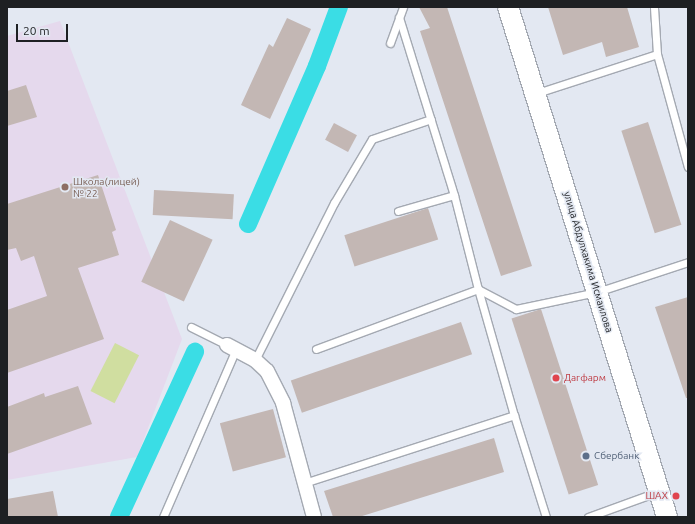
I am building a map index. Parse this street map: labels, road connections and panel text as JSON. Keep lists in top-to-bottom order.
{
  "streets": {
    "main road": ["улица Абдулхакима Исмаилова"]
  },
  "places": [
    "Школа(лицей) № 22",
    "Дагфарм",
    "Сбербанк",
    "ШАХ"
  ],
  "scale_bar": "20 m"
}
